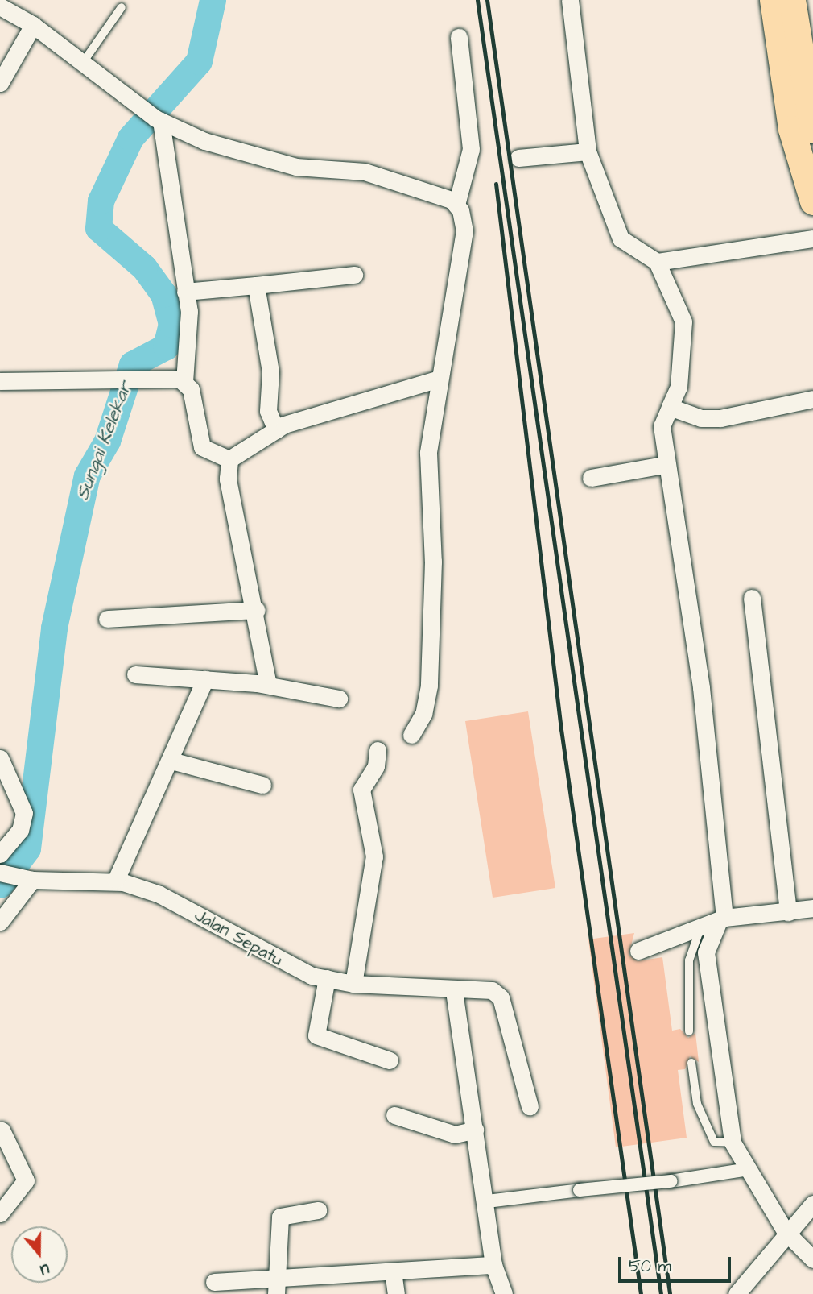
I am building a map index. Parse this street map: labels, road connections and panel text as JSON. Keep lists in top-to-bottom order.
{
  "streets": {
    "street": ["Jalan Sepatu"]
  },
  "water": ["Sungai Kelekar"],
  "scale_bar": "50 m",
  "north": "bottom"
}
